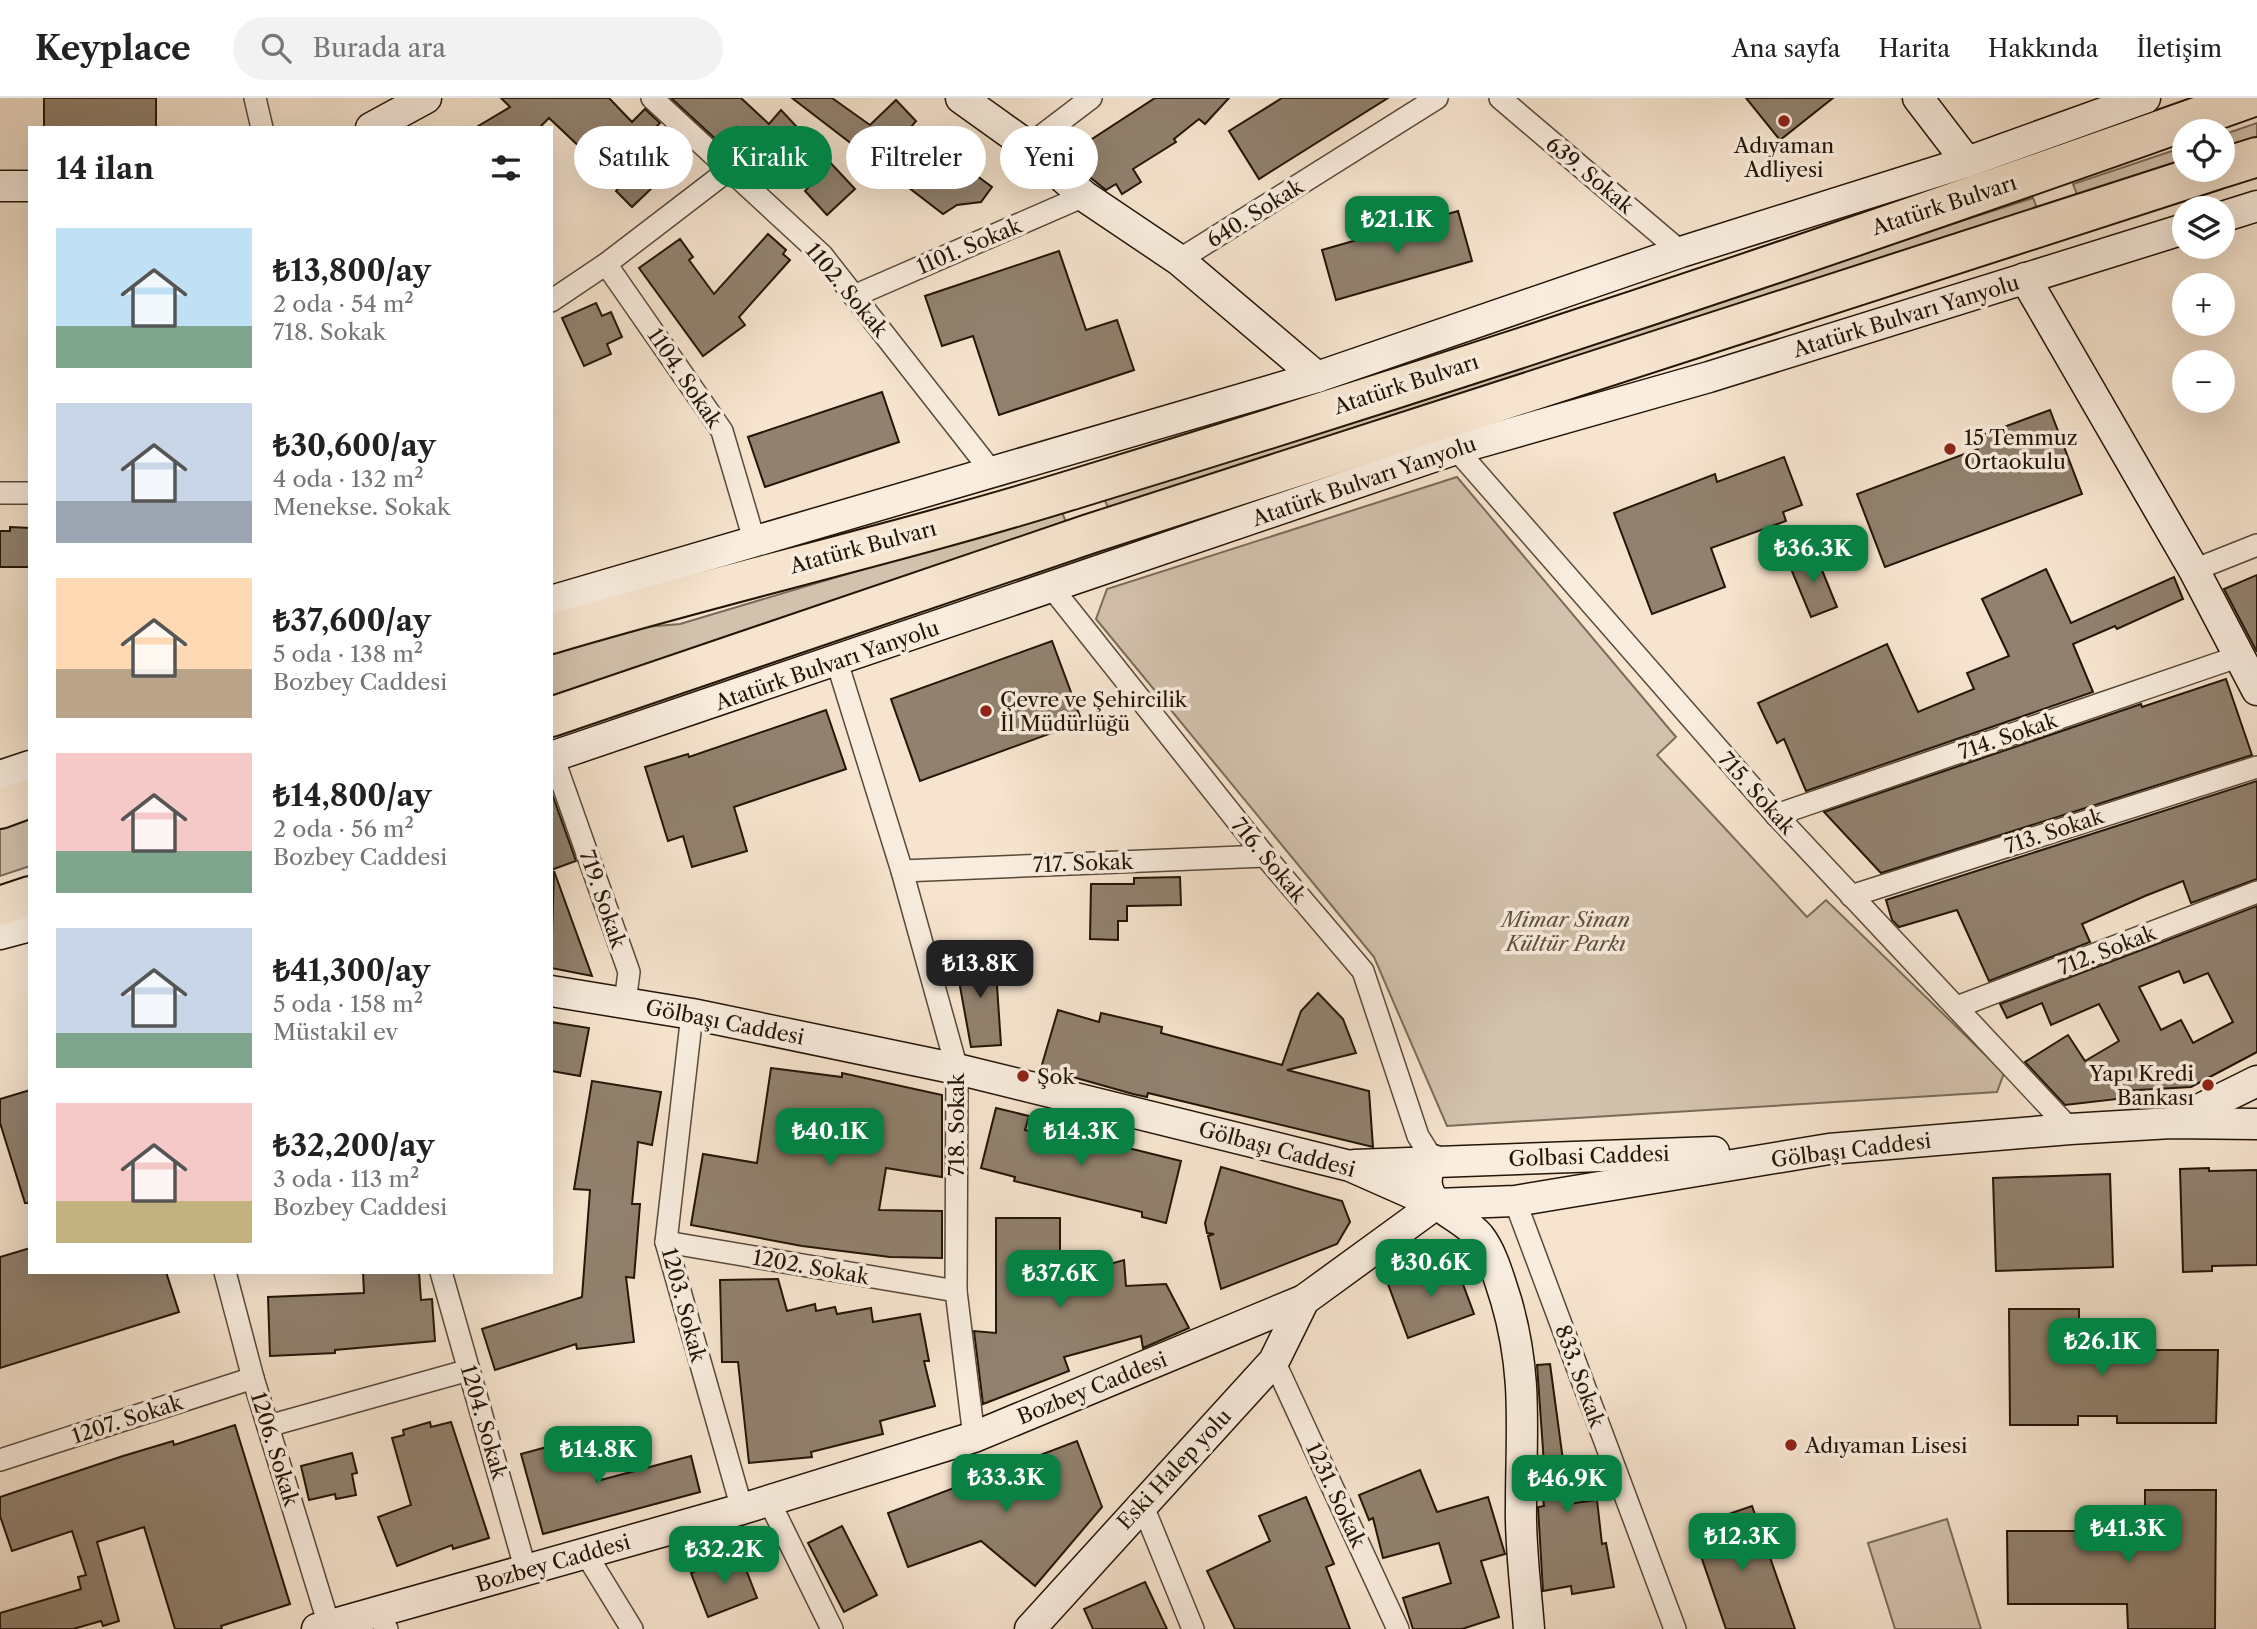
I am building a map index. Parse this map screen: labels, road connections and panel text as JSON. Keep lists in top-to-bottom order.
{
  "streets": {
    "highway": ["Atatürk Bulvarı"],
    "street": [
      "639. Sokak",
      "640. Sokak",
      "1101. Sokak",
      "1102. Sokak",
      "Atatürk Bulvarı Yanyolu",
      "1104. Sokak",
      "714. Sokak",
      "715. Sokak",
      "713. Sokak",
      "716. Sokak",
      "717. Sokak",
      "719. Sokak",
      "712. Sokak",
      "Gölbaşı Caddesi",
      "718. Sokak",
      "Golbasi Caddesi",
      "1202. Sokak",
      "1203. Sokak",
      "833. Sokak",
      "Bozbey Caddesi",
      "1207. Sokak",
      "1204. Sokak",
      "1206. Sokak",
      "Eski Halep yolu",
      "1231. Sokak"
    ]
  },
  "crossings": [
    ["1101. Sokak", "1102. Sokak"],
    ["Atatürk Bulvarı Yanyolu", "715. Sokak"],
    ["Atatürk Bulvarı Yanyolu", "716. Sokak"],
    ["Atatürk Bulvarı Yanyolu", "718. Sokak"],
    ["714. Sokak", "715. Sokak"],
    ["715. Sokak", "713. Sokak"],
    ["715. Sokak", "712. Sokak"],
    ["715. Sokak", "Gölbaşı Caddesi"],
    ["716. Sokak", "717. Sokak"],
    ["716. Sokak", "Golbasi Caddesi"],
    ["717. Sokak", "718. Sokak"],
    ["719. Sokak", "Gölbaşı Caddesi"],
    ["Gölbaşı Caddesi", "718. Sokak"],
    ["Gölbaşı Caddesi", "Golbasi Caddesi"],
    ["Gölbaşı Caddesi", "1203. Sokak"],
    ["Gölbaşı Caddesi", "833. Sokak"],
    ["Gölbaşı Caddesi", "Bozbey Caddesi"],
    ["718. Sokak", "1202. Sokak"],
    ["718. Sokak", "Bozbey Caddesi"],
    ["1202. Sokak", "1203. Sokak"],
    ["1203. Sokak", "Bozbey Caddesi"],
    ["Bozbey Caddesi", "1204. Sokak"],
    ["Bozbey Caddesi", "1206. Sokak"],
    ["Bozbey Caddesi", "Eski Halep yolu"],
    ["1207. Sokak", "1206. Sokak"],
    ["Eski Halep yolu", "1231. Sokak"]
  ],
  "parks": ["Mimar Sinan Kültür Parkı"],
  "places": [
    "Adıyaman Adliyesi",
    "15 Temmuz Ortaokulu",
    "Çevre ve Şehircilik İl Müdürlüğü",
    "Şok",
    "Yapı Kredi Bankası",
    "Adıyaman Lisesi"
  ],
  "page": {
    "header": "Keyplace",
    "search": "Burada ara",
    "nav": [
      "Ana sayfa",
      "Harita",
      "Hakkında",
      "İletişim"
    ],
    "map_buttons": ["+", "−"],
    "chip": [
      "Satılık",
      "Kiralık",
      "Filtreler",
      "Yeni"
    ],
    "heading": "14 ilan",
    "price": [
      "₺21.1K",
      "₺36.3K",
      "₺13.8K",
      "₺40.1K",
      "₺14.3K",
      "₺30.6K",
      "₺37.6K",
      "₺26.1K",
      "₺14.8K",
      "₺33.3K",
      "₺46.9K",
      "₺41.3K",
      "₺12.3K",
      "₺32.2K"
    ],
    "list": [
      {
        "name": "₺13,800/ay",
        "note": "2 oda · 54 m² · 718. Sokak"
      },
      {
        "name": "₺30,600/ay",
        "note": "4 oda · 132 m² · Menekse. Sokak"
      },
      {
        "name": "₺37,600/ay",
        "note": "5 oda · 138 m² · Bozbey Caddesi"
      },
      {
        "name": "₺14,800/ay",
        "note": "2 oda · 56 m² · Bozbey Caddesi"
      },
      {
        "name": "₺41,300/ay",
        "note": "5 oda · 158 m² · Müstakil ev"
      },
      {
        "name": "₺32,200/ay",
        "note": "3 oda · 113 m² · Bozbey Caddesi"
      }
    ]
  }
}
